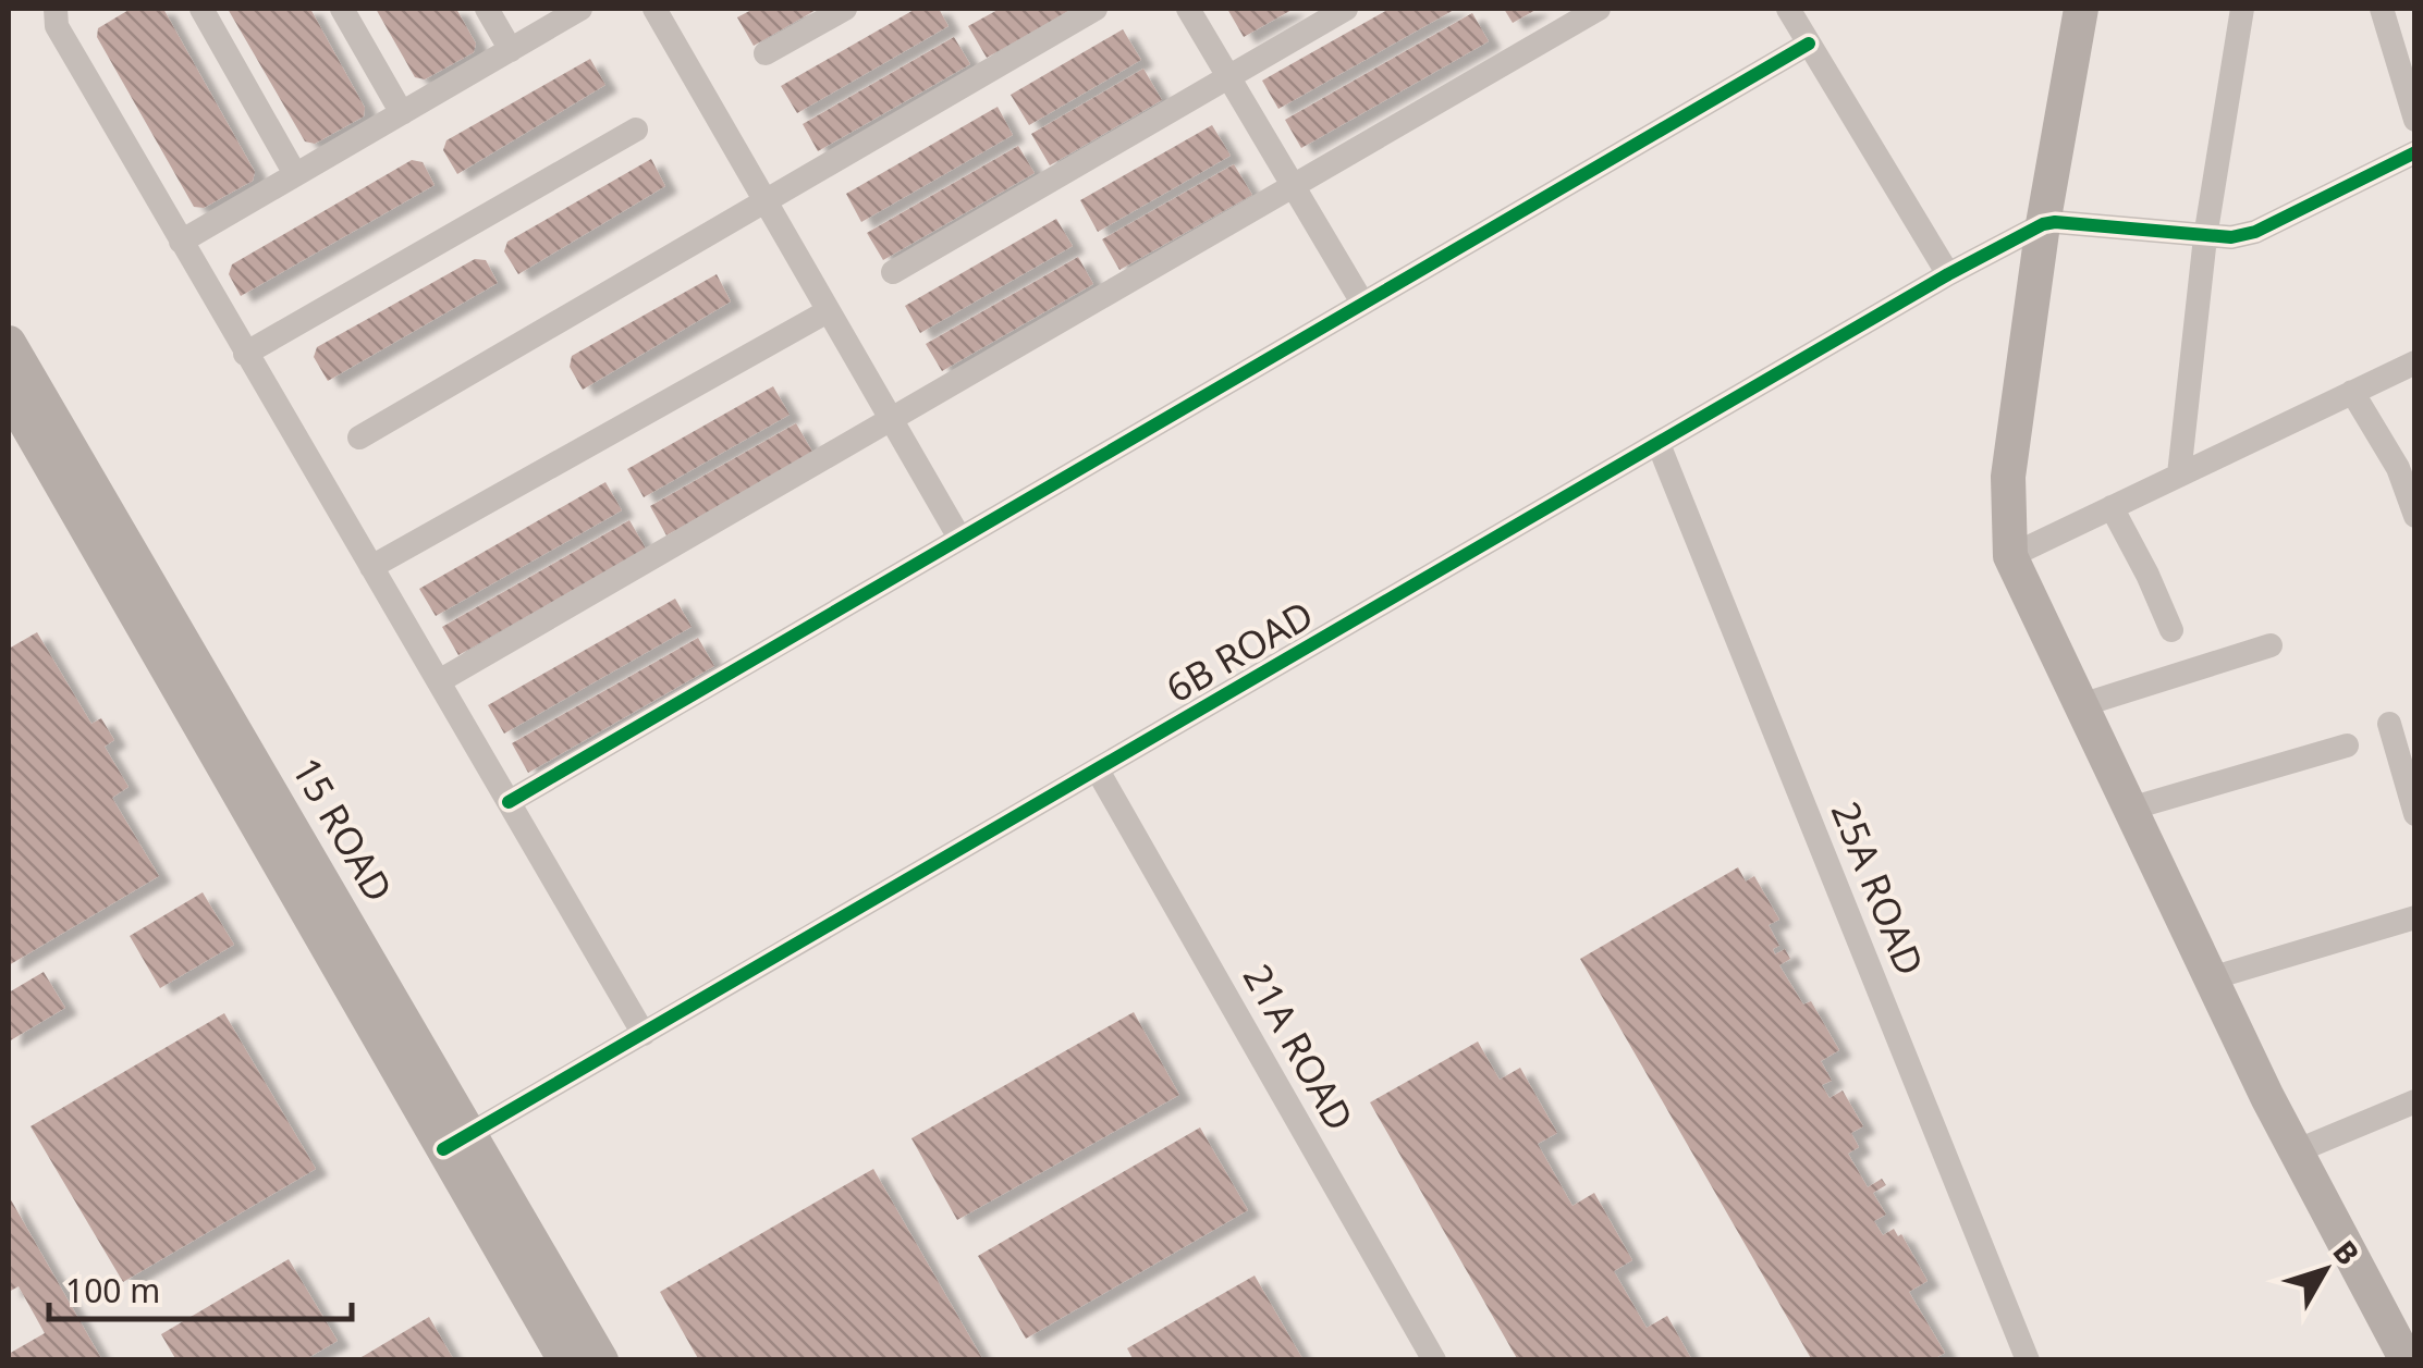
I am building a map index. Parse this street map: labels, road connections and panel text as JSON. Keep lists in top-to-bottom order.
{
  "streets": {
    "street": [
      "6B ROAD",
      "15 ROAD",
      "25A ROAD",
      "21A ROAD"
    ]
  },
  "crossings": [
    ["6B ROAD", "15 ROAD"],
    ["6B ROAD", "25A ROAD"],
    ["6B ROAD", "21A ROAD"]
  ],
  "scale_bar": "100 m",
  "north": "top right"
}
